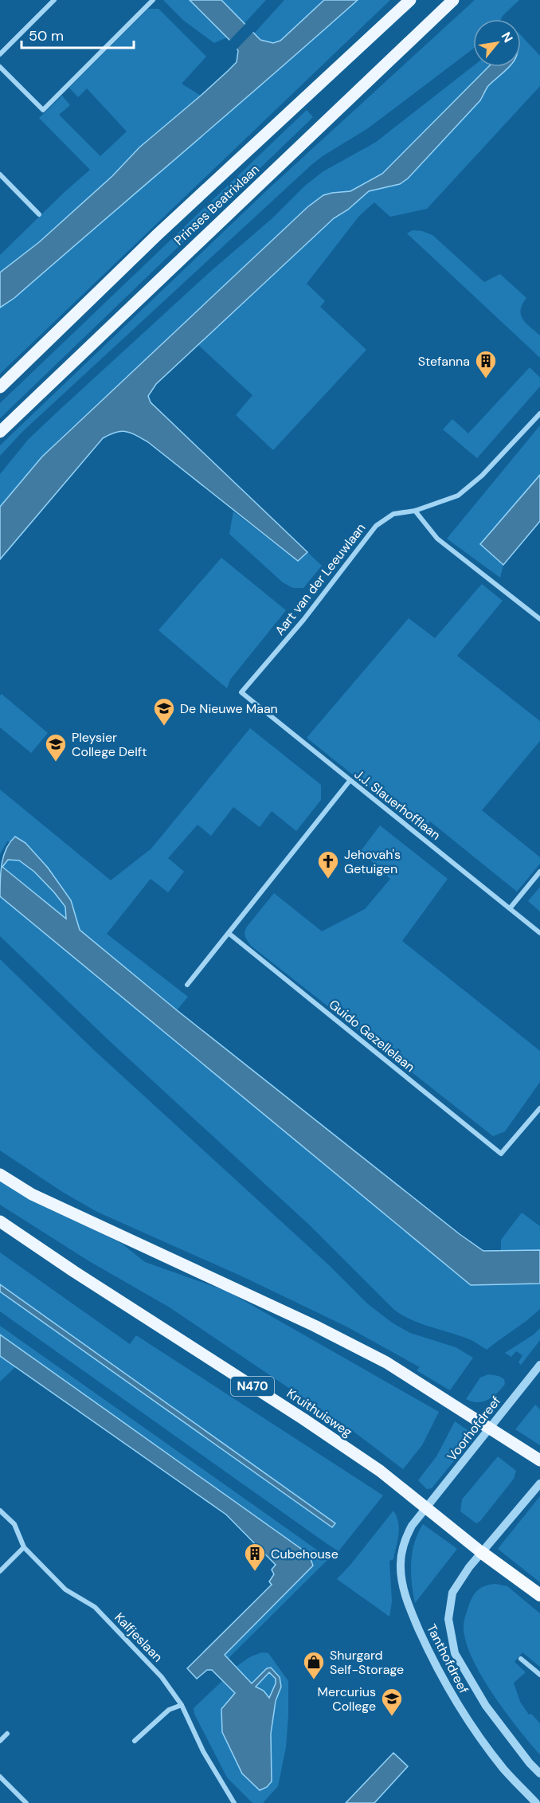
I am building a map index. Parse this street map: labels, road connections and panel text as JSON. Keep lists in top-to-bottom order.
{
  "streets": {
    "highway": ["N470", "Kruithuisweg"],
    "main road": ["Prinses Beatrixlaan"],
    "street": [
      "Aart van der Leeuwlaan",
      "J.J. Slauerhofflaan",
      "Guido Gezellelaan",
      "Voorhofdreef",
      "Kalfjeslaan",
      "Tanthofdreef"
    ]
  },
  "crossings": [
    ["Aart van der Leeuwlaan", "J.J. Slauerhofflaan"],
    ["Kruithuisweg", "Voorhofdreef"],
    ["Kruithuisweg", "Tanthofdreef"],
    ["Voorhofdreef", "Tanthofdreef"]
  ],
  "places": {
    "building": ["Stefanna", "Cubehouse"],
    "school or university": ["De Nieuwe Maan", "Pleysier College Delft", "Mercurius College"],
    "church": ["Jehovah's Getuigen"],
    "shop": ["Shurgard Self-Storage"]
  },
  "scale_bar": "50 m",
  "north": "top right"
}
